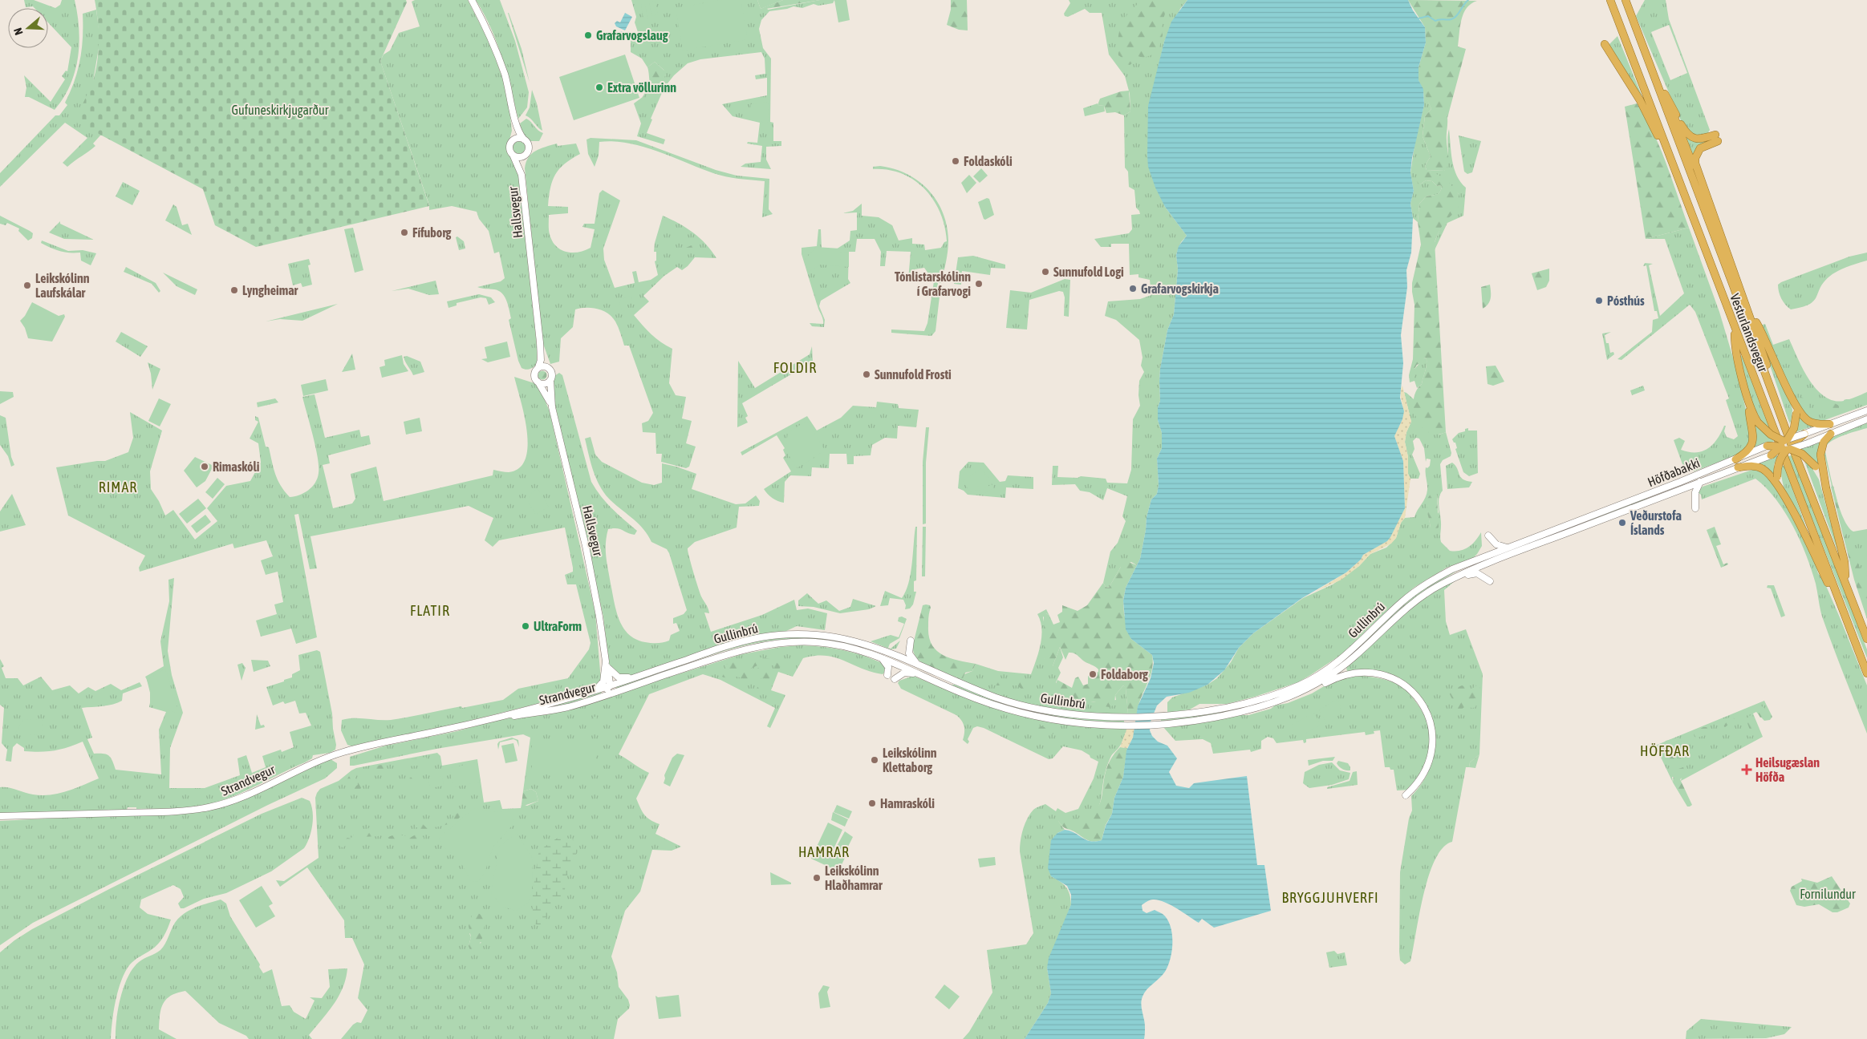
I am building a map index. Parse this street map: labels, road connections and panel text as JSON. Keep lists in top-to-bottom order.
{
  "streets": {
    "highway": ["Vesturlandsvegur"],
    "main road": [
      "Hallsvegur",
      "Höfðabakki",
      "Gullinbrú",
      "Strandvegur"
    ]
  },
  "crossings": [
    ["Hallsvegur", "Gullinbrú"],
    ["Hallsvegur", "Strandvegur"],
    ["Höfðabakki", "Gullinbrú"],
    ["Gullinbrú", "Strandvegur"]
  ],
  "districts": [
    "FOLDIR",
    "RIMAR",
    "FLATIR",
    "HÖFÐAR",
    "HAMRAR",
    "BRYGGJUHVERFI"
  ],
  "parks": ["Gufuneskirkjugarður", "Fornilundur"],
  "places": {
    "other": [
      "Grafarvogslaug",
      "Extra völlurinn",
      "Foldaskóli",
      "Fífuborg",
      "Sunnufold Logi",
      "Tónlistarskólinn í Grafarvogi",
      "Leikskólinn Laufskálar",
      "Grafarvogskirkja",
      "Lyngheimar",
      "Pósthús",
      "Sunnufold Frosti",
      "Rimaskóli",
      "Veðurstofa Íslands",
      "UltraForm",
      "Foldaborg",
      "Leikskólinn Klettaborg",
      "Hamraskóli",
      "Leikskólinn Hlaðhamrar"
    ],
    "health": ["Heilsugæslan Höfða"]
  },
  "north": "left"
}
